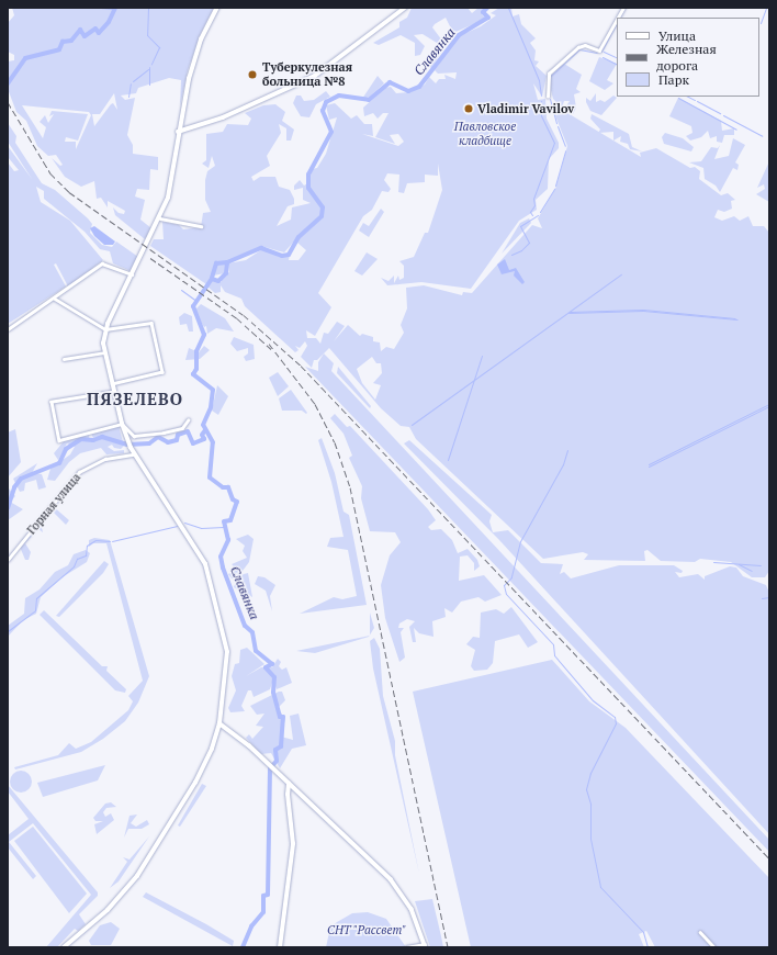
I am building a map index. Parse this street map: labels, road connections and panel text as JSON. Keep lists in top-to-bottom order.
{
  "streets": {
    "street": ["Горная улица"]
  },
  "districts": ["ПЯЗЕЛЕВО"],
  "water": ["Славянка"],
  "parks": ["Павловское кладбище", "СНТ \"Рассвет\""],
  "places": ["Туберкулезная больница №8", "Vladimir Vavilov"],
  "legend": ["Улица", "Железная дорога", "Парк"]
}
